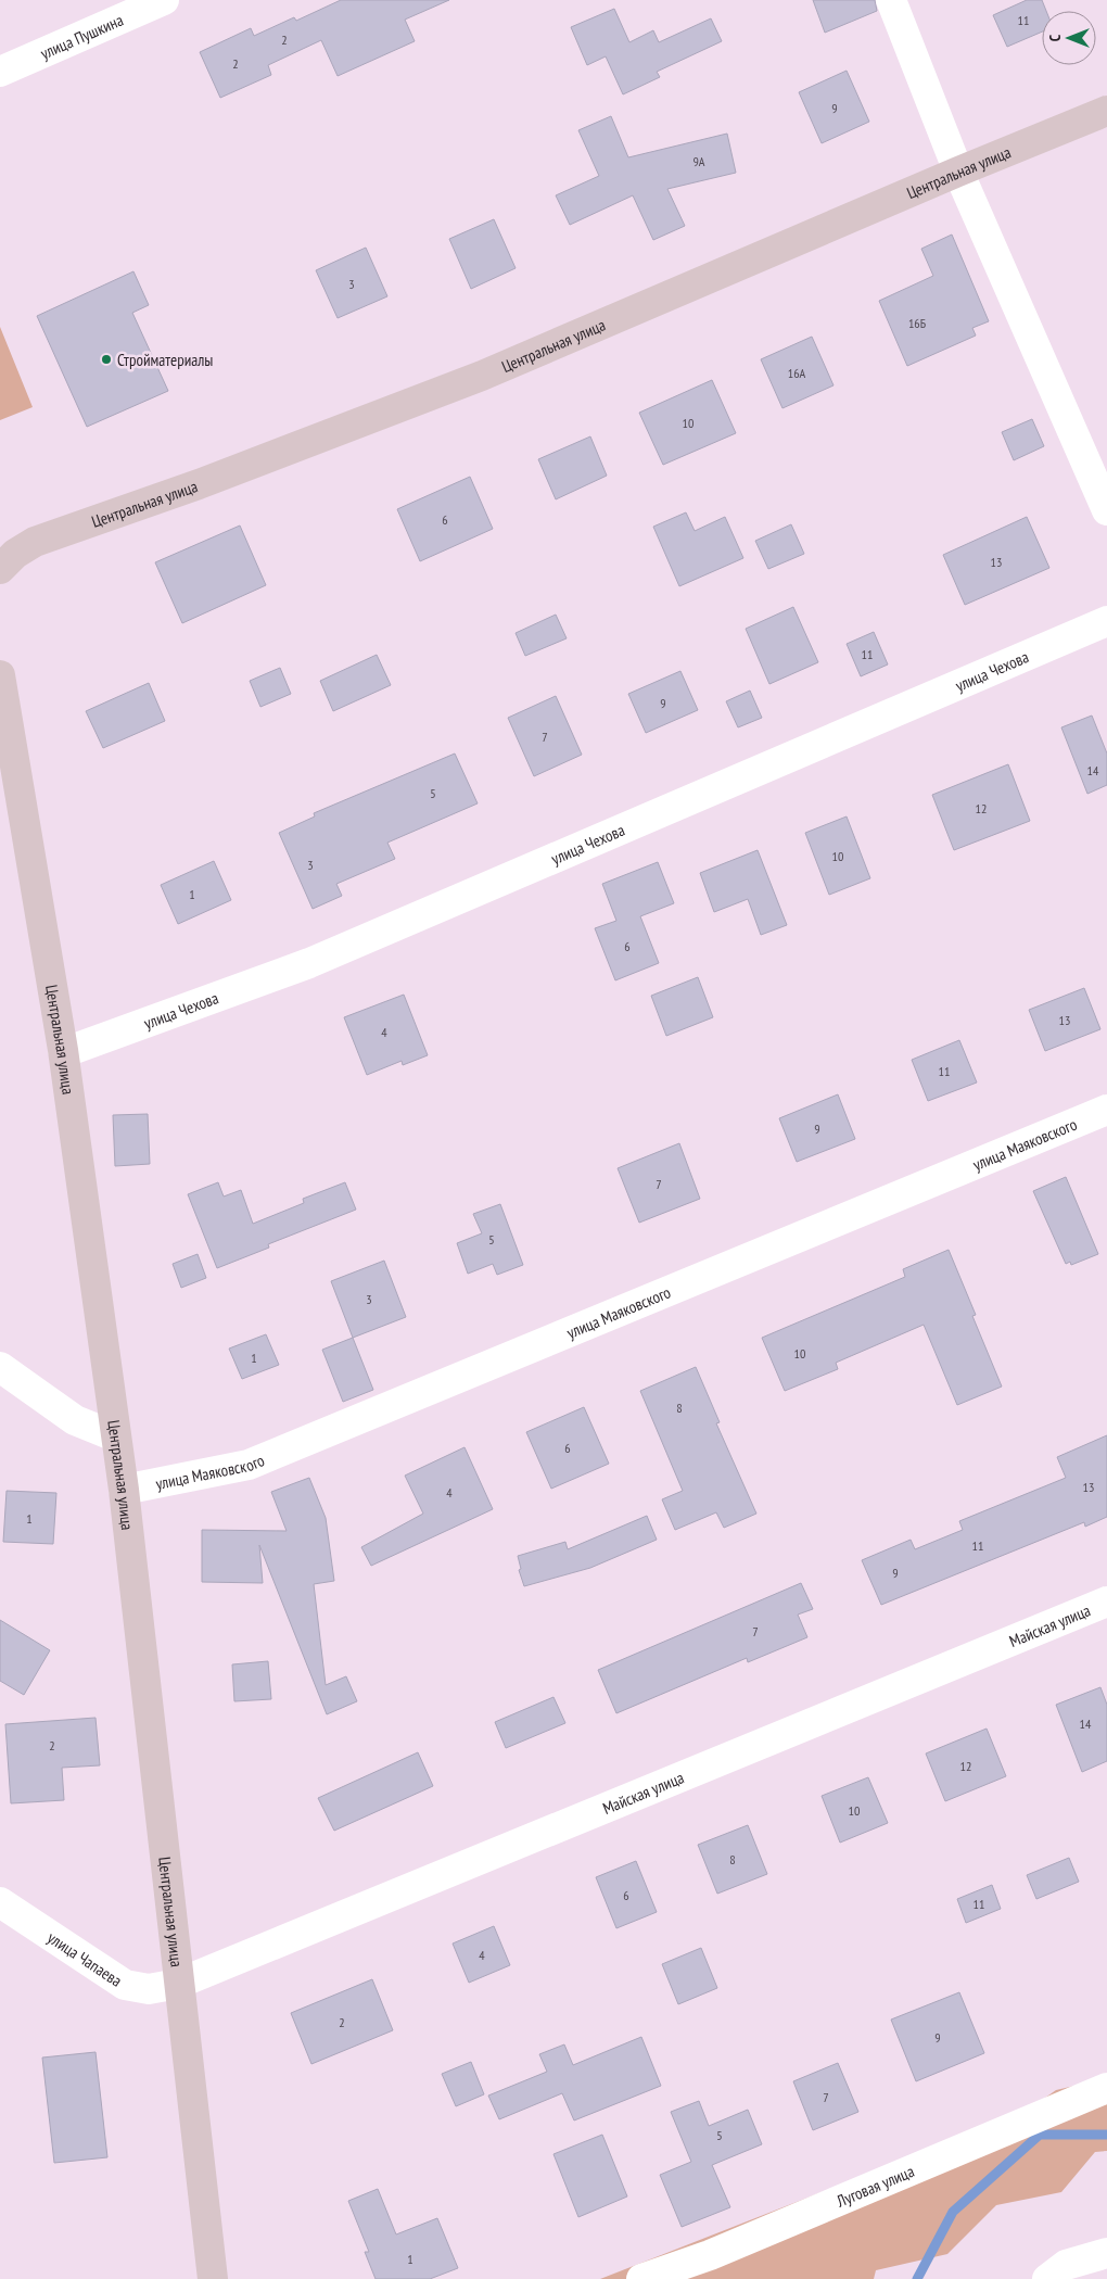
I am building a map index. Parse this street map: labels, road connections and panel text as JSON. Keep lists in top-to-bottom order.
{
  "streets": {
    "street": [
      "улица Пушкина",
      "Центральная улица",
      "улица Чехова",
      "улица Маяковского",
      "Майская улица",
      "улица Чапаева",
      "Луговая улица"
    ]
  },
  "crossings": [
    ["Центральная улица", "улица Чехова"],
    ["Центральная улица", "улица Маяковского"],
    ["Центральная улица", "Майская улица"],
    ["Центральная улица", "улица Чапаева"],
    ["Майская улица", "улица Чапаева"]
  ],
  "places": ["Стройматериалы"],
  "house_numbers": [
    "11",
    "2",
    "2",
    "9",
    "9А",
    "3",
    "16Б",
    "16А",
    "10",
    "6",
    "13",
    "11",
    "9",
    "7",
    "14",
    "5",
    "12",
    "10",
    "3",
    "1",
    "6",
    "13",
    "4",
    "11",
    "9",
    "7",
    "5",
    "3",
    "10",
    "1",
    "8",
    "6",
    "13",
    "4",
    "1",
    "11",
    "9",
    "7",
    "14",
    "2",
    "12",
    "10",
    "8",
    "6",
    "11",
    "4",
    "2",
    "9",
    "7",
    "5",
    "1"
  ],
  "north": "left"
}
